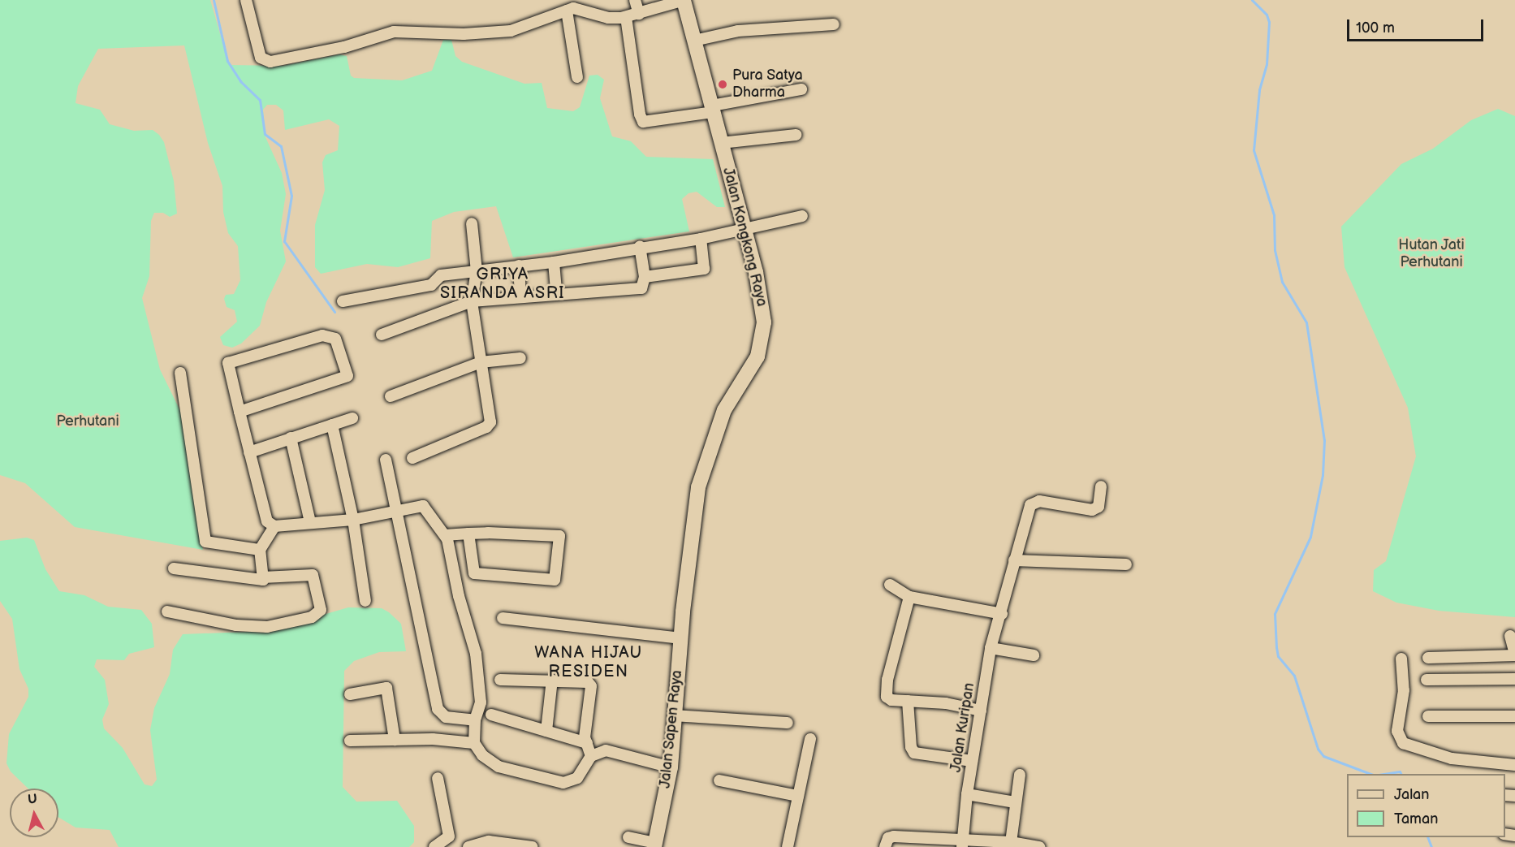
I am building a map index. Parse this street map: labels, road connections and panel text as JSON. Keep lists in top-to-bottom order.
{
  "streets": {
    "street": ["Jalan Kongkong Raya", "Jalan Kuripan", "Jalan Sapen Raya"]
  },
  "crossings": [
    ["Jalan Kongkong Raya", "Jalan Sapen Raya"]
  ],
  "districts": ["GRIYA SIRANDA ASRI", "WANA HIJAU RESIDEN"],
  "parks": ["Hutan Jati Perhutani", "Perhutani"],
  "places": ["Pura Satya Dharma"],
  "legend": ["Jalan", "Taman"],
  "scale_bar": "100 m",
  "north": "top"
}
